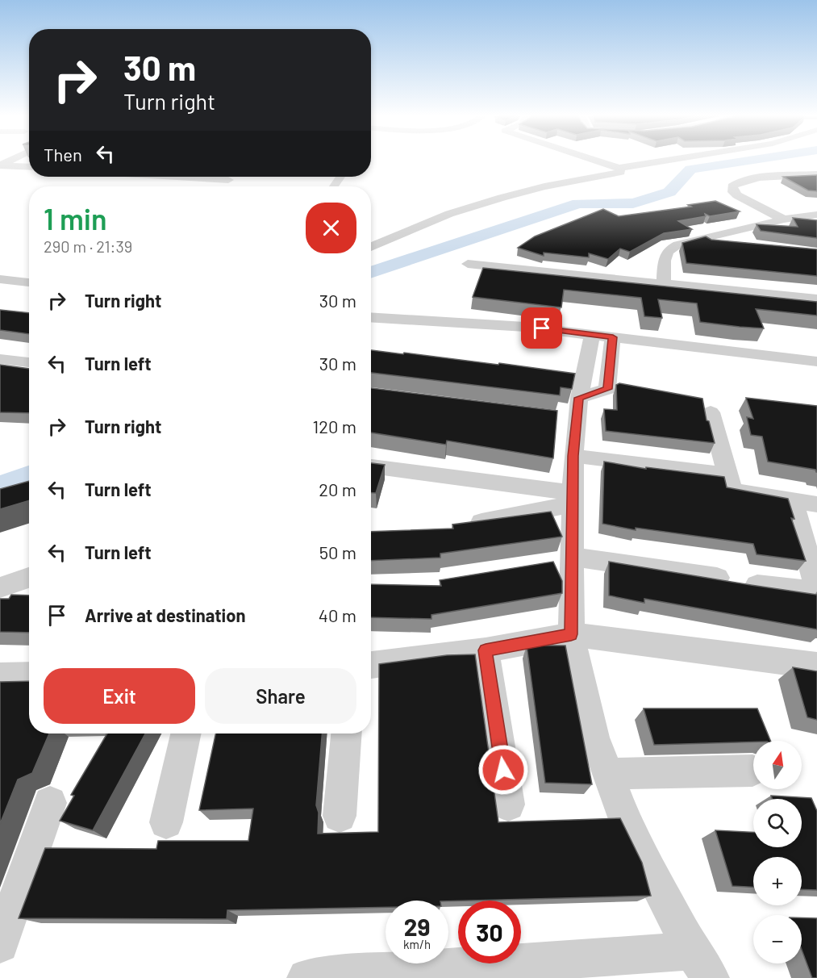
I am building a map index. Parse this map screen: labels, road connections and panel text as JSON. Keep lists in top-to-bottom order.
{
  "north": "top",
  "page": {
    "turn": ["30 m", "Turn right"],
    "then": "Then",
    "heading": ["1 min", "290 m · 21:39"],
    "list": [
      {
        "name": "Turn right",
        "value": "30 m"
      },
      {
        "name": "Turn left",
        "value": "30 m"
      },
      {
        "name": "Turn right",
        "value": "120 m"
      },
      {
        "name": "Turn left",
        "value": "20 m"
      },
      {
        "name": "Turn left",
        "value": "50 m"
      },
      {
        "name": "Arrive at destination",
        "value": "40 m"
      }
    ],
    "buttons": ["Exit", "Share"],
    "map_buttons": ["+", "−"],
    "speed": "29 km/h",
    "limit": "30"
  }
}
